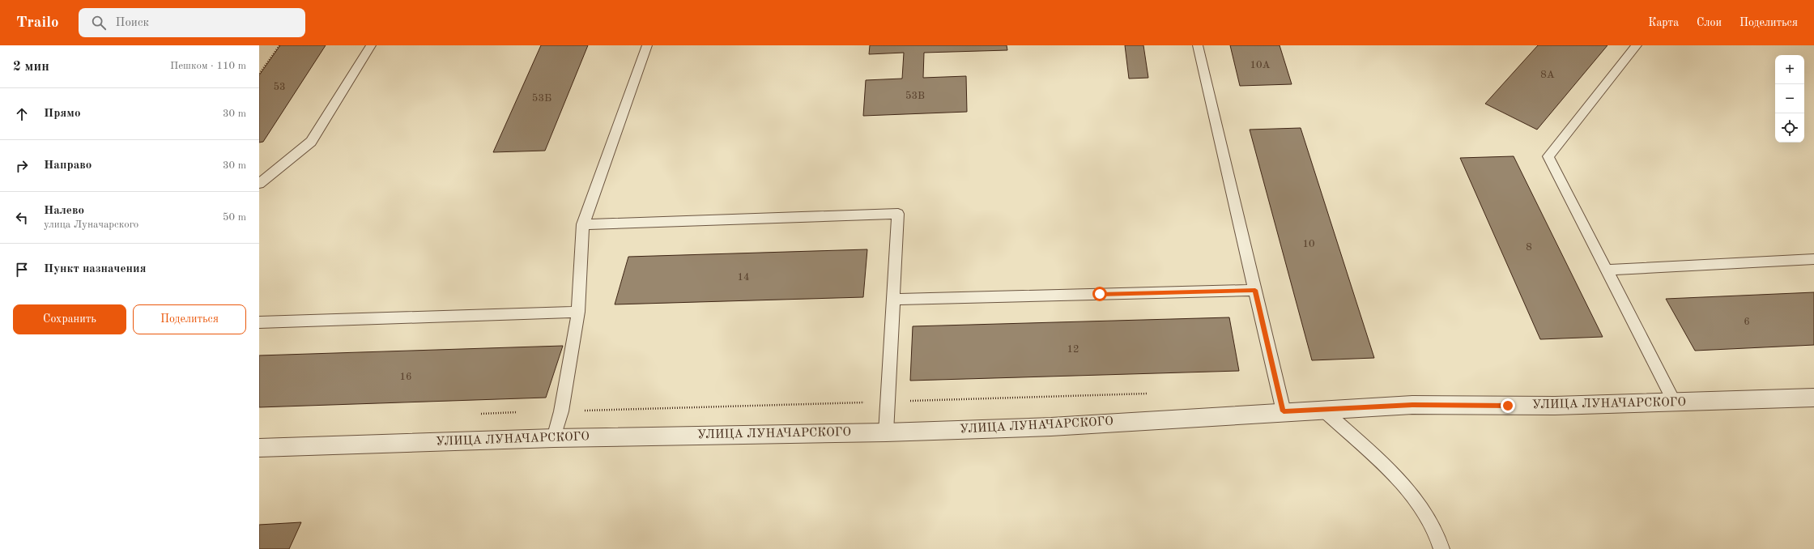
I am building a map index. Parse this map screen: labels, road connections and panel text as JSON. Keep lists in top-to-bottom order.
{
  "streets": {
    "street": ["УЛИЦА ЛУНАЧАРСКОГО"]
  },
  "house_numbers": [
    "10А",
    "8А",
    "53",
    "53В",
    "53Б",
    "10",
    "8",
    "14",
    "6",
    "12",
    "16"
  ],
  "page": {
    "header": "Trailo",
    "search": "Поиск",
    "nav": ["Карта", "Слои", "Поделиться"],
    "heading": ["2 мин", "Пешком · 110 m"],
    "map_buttons": ["+", "−"],
    "list": [
      ["Прямо", "30 m"],
      ["Направо", "30 m"],
      ["Налево", "улица Луначарского", "50 m"],
      "Пункт назначения"
    ],
    "buttons": ["Сохранить", "Поделиться"]
  }
}
